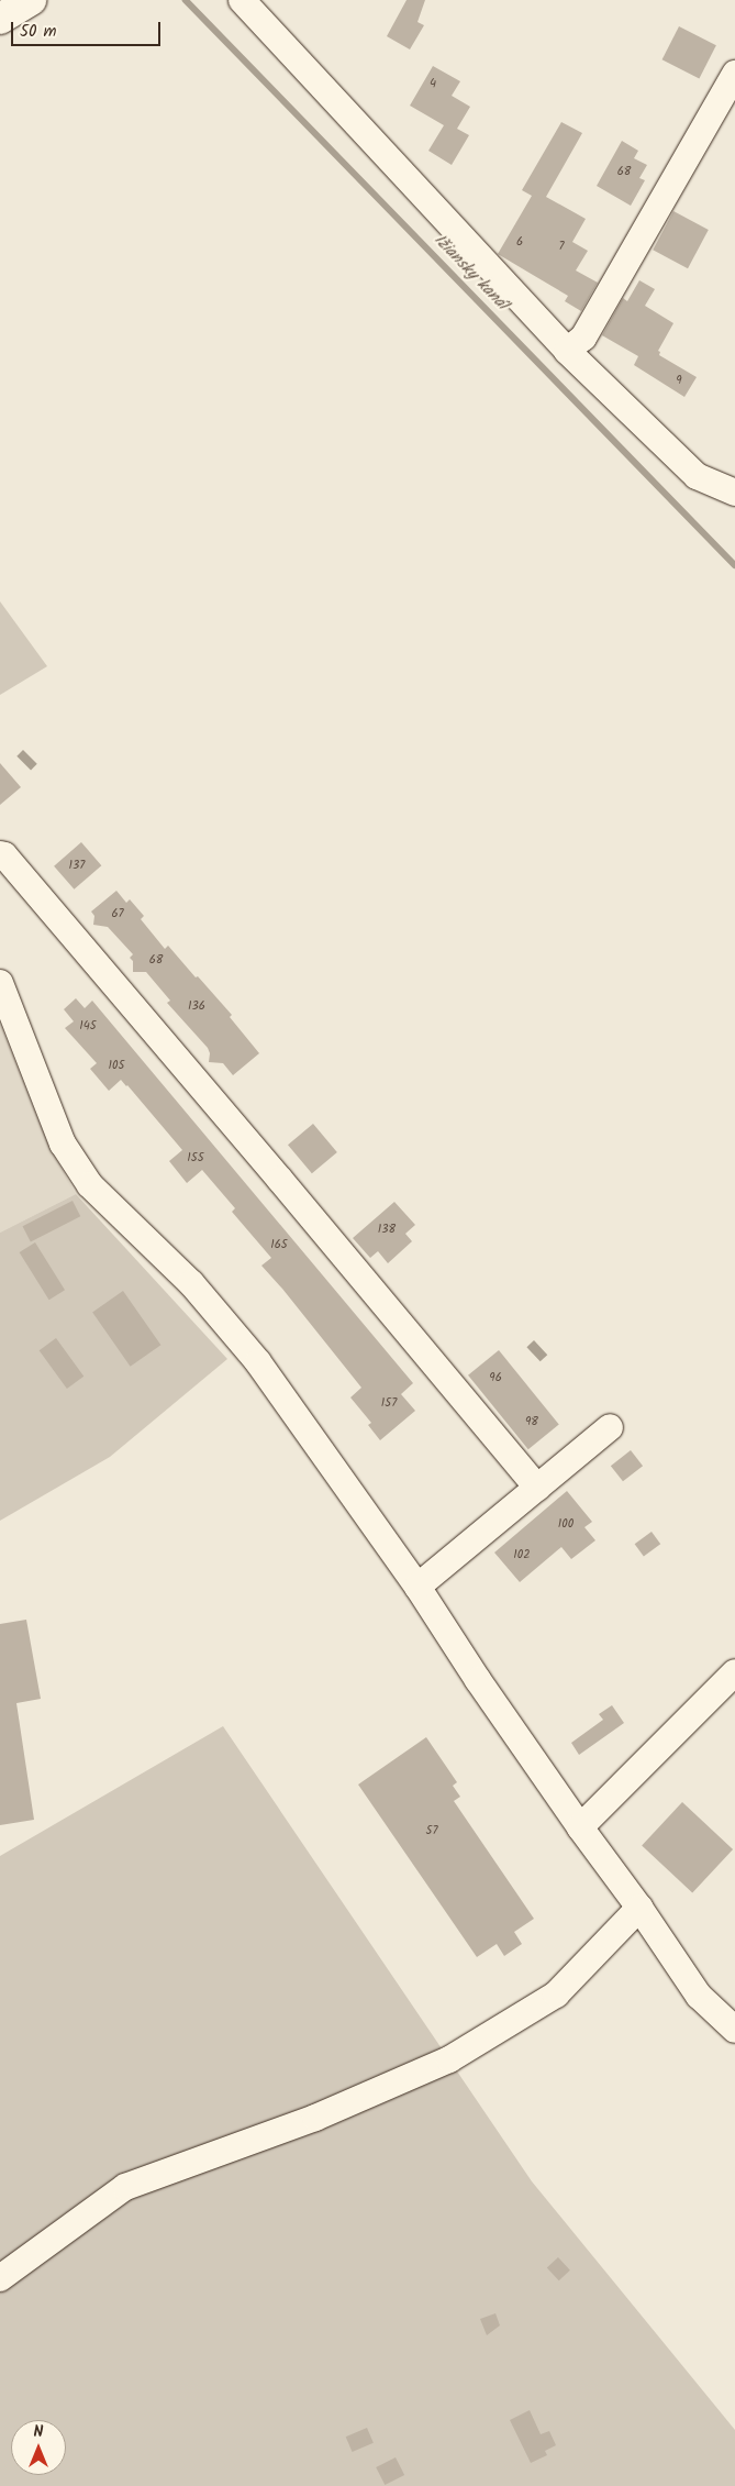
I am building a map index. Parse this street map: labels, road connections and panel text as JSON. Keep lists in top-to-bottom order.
{
  "water": ["Ižiansky kanál"],
  "house_numbers": [
    "4",
    "68",
    "6",
    "7",
    "9",
    "137",
    "67",
    "68",
    "136",
    "145",
    "105",
    "155",
    "138",
    "165",
    "96",
    "157",
    "98",
    "100",
    "102",
    "57"
  ],
  "scale_bar": "50 m",
  "north": "top"
}
